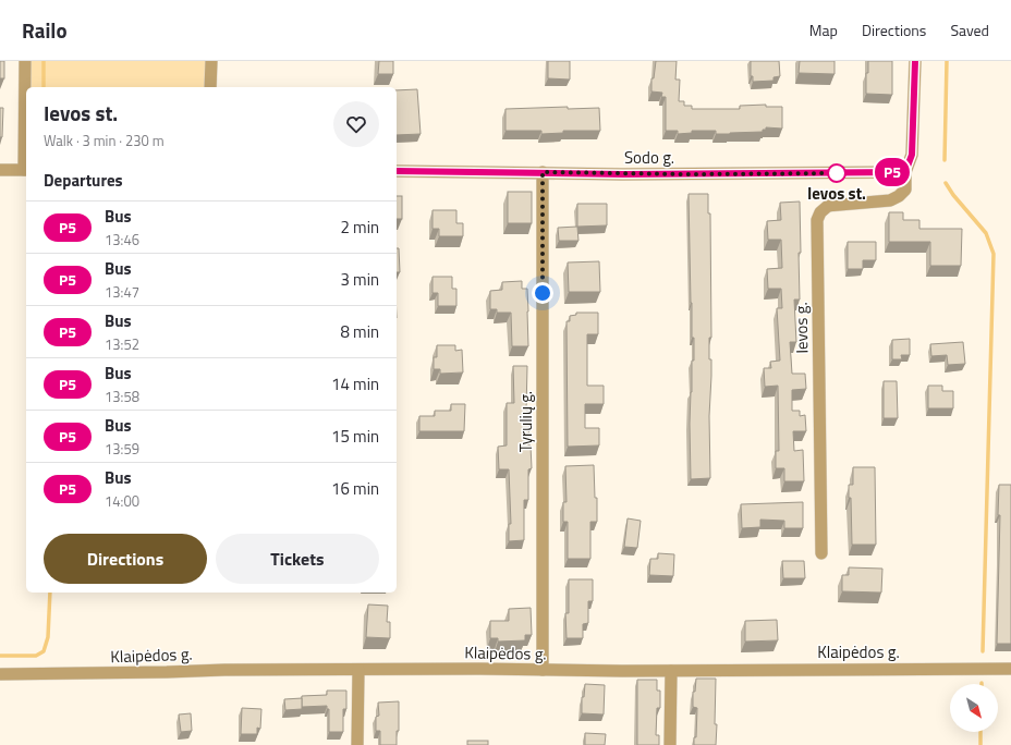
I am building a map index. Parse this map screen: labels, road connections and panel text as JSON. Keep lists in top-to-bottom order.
{
  "streets": {
    "street": [
      "Sodo g.",
      "Ievos g.",
      "Tyrulių g.",
      "Klaipėdos g."
    ]
  },
  "crossings": [
    ["Sodo g.", "Ievos g."],
    ["Sodo g.", "Tyrulių g."],
    ["Tyrulių g.", "Klaipėdos g."]
  ],
  "places": ["Ievos st."],
  "lines": ["bus line P5"],
  "north": "bottom right",
  "page": {
    "header": "Railo",
    "nav": ["Map", "Directions", "Saved"],
    "on_map": "P5",
    "heading": [
      ["Ievos st.", "Walk · 3 min · 230 m"],
      "Departures"
    ],
    "list": [
      {
        "mark": "P5",
        "name": "Bus",
        "note": "13:46",
        "value": "2 min"
      },
      {
        "mark": "P5",
        "name": "Bus",
        "note": "13:47",
        "value": "3 min"
      },
      {
        "mark": "P5",
        "name": "Bus",
        "note": "13:52",
        "value": "8 min"
      },
      {
        "mark": "P5",
        "name": "Bus",
        "note": "13:58",
        "value": "14 min"
      },
      {
        "mark": "P5",
        "name": "Bus",
        "note": "13:59",
        "value": "15 min"
      },
      {
        "mark": "P5",
        "name": "Bus",
        "note": "14:00",
        "value": "16 min"
      }
    ],
    "buttons": ["Directions", "Tickets"]
  }
}
